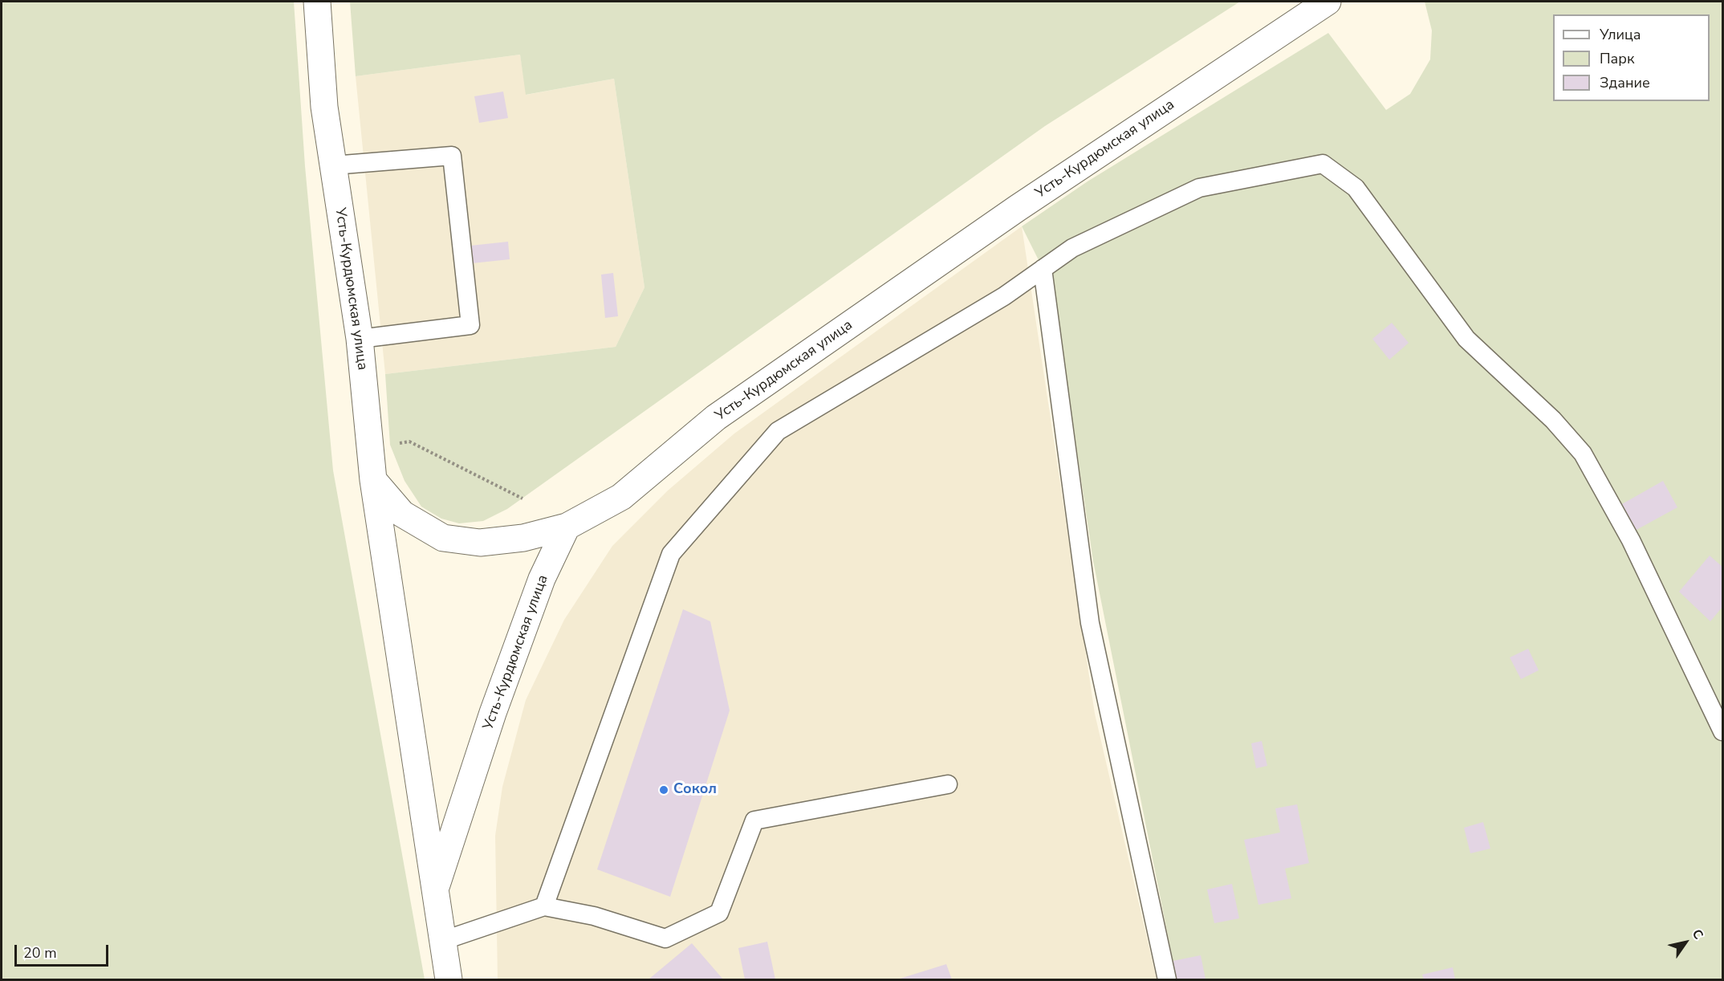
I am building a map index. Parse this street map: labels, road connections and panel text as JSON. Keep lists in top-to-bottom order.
{
  "streets": {
    "main road": ["Усть-Курдюмская улица"]
  },
  "places": ["Сокол"],
  "legend": ["Улица", "Парк", "Здание"],
  "scale_bar": "20 m",
  "north": "top right"
}
